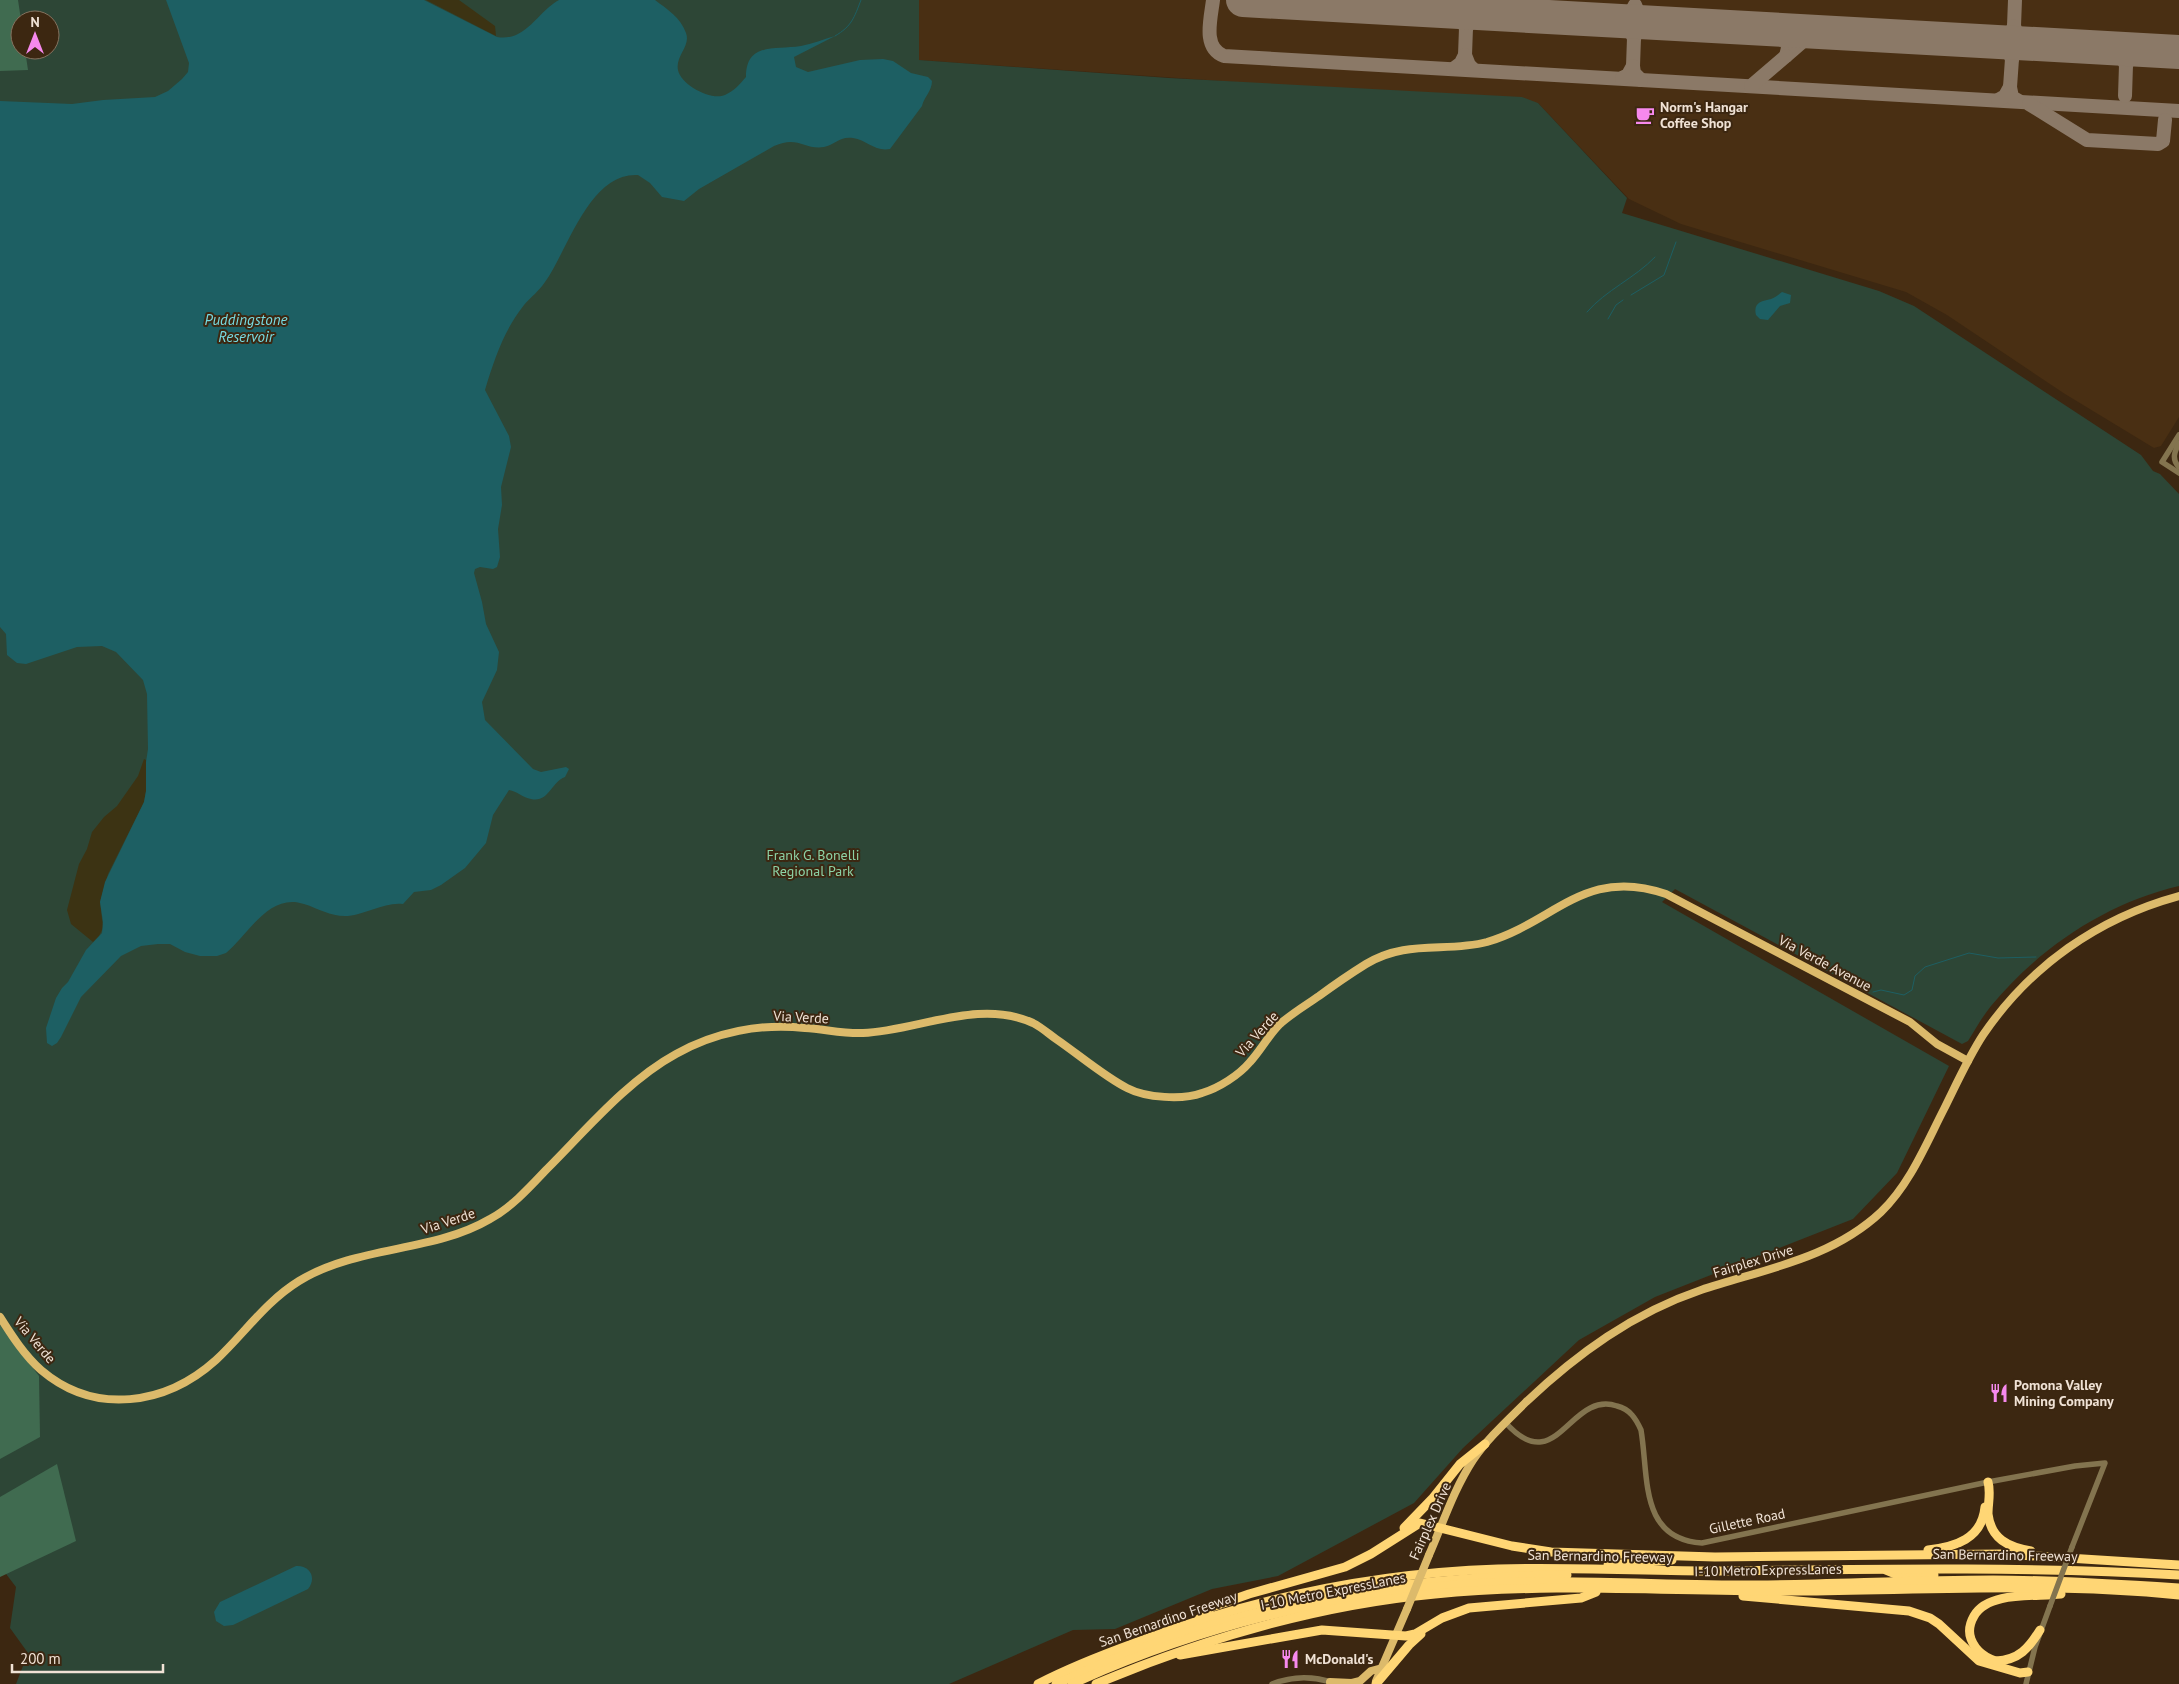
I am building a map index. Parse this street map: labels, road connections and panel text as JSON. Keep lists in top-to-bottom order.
{
  "streets": {
    "highway": ["San Bernardino Freeway", "I-10 Metro ExpressLanes"],
    "main road": ["Via Verde Avenue", "Via Verde", "Fairplex Drive"],
    "street": ["Gillette Road"]
  },
  "crossings": [
    ["Via Verde Avenue", "Via Verde"],
    ["Via Verde Avenue", "Fairplex Drive"],
    ["Fairplex Drive", "Gillette Road"],
    ["San Bernardino Freeway", "I-10 Metro ExpressLanes"]
  ],
  "water": ["Puddingstone Reservoir"],
  "parks": ["Frank G. Bonelli Regional Park"],
  "places": {
    "cafe": ["Norm's Hangar Coffee Shop"],
    "restaurant": ["Pomona Valley Mining Company", "McDonald's"]
  },
  "scale_bar": "200 m",
  "north": "top"
}
